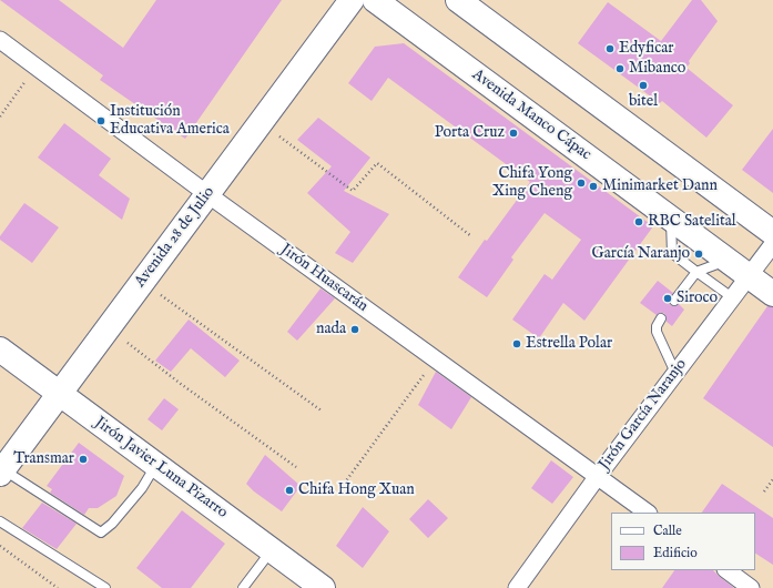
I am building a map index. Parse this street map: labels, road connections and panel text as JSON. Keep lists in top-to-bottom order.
{
  "streets": {
    "main road": ["Avenida Manco Cápac", "Avenida 28 de Julio", "Jirón Javier Luna Pizarro"],
    "street": ["Jirón Huascarán", "Jirón García Naranjo"]
  },
  "crossings": [
    ["Avenida Manco Cápac", "Jirón García Naranjo"],
    ["Avenida 28 de Julio", "Jirón Huascarán"],
    ["Avenida 28 de Julio", "Jirón Javier Luna Pizarro"],
    ["Jirón Huascarán", "Jirón García Naranjo"]
  ],
  "places": [
    "Edyficar",
    "Mibanco",
    "bitel",
    "Institución Educativa America",
    "Porta Cruz",
    "Chifa Yong Xing Cheng",
    "Minimarket Dann",
    "RBC Satelital",
    "García Naranjo",
    "Siroco",
    "nada",
    "Estrella Polar",
    "Transmar",
    "Chifa Hong Xuan"
  ],
  "legend": ["Calle", "Edificio"]
}
